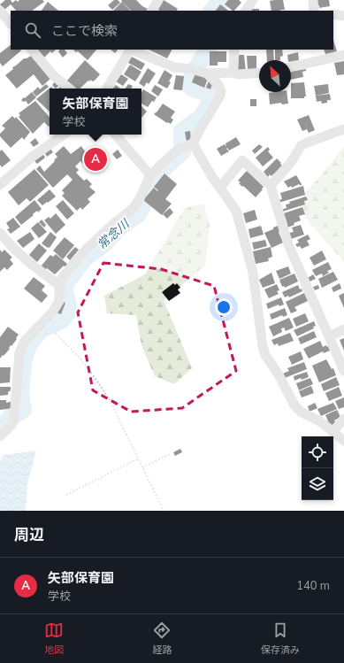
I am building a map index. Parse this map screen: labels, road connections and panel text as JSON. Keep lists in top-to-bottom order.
{
  "water": ["常念川"],
  "north": "top left",
  "page": {
    "search": "ここで検索",
    "popup": ["矢部保育園", "学校"],
    "pins": "A",
    "heading": "周辺",
    "list": [
      {
        "mark": "A",
        "name": "矢部保育園",
        "note": "学校",
        "value": "140 m"
      }
    ],
    "nav": ["地図", "経路", "保存済み"]
  }
}
